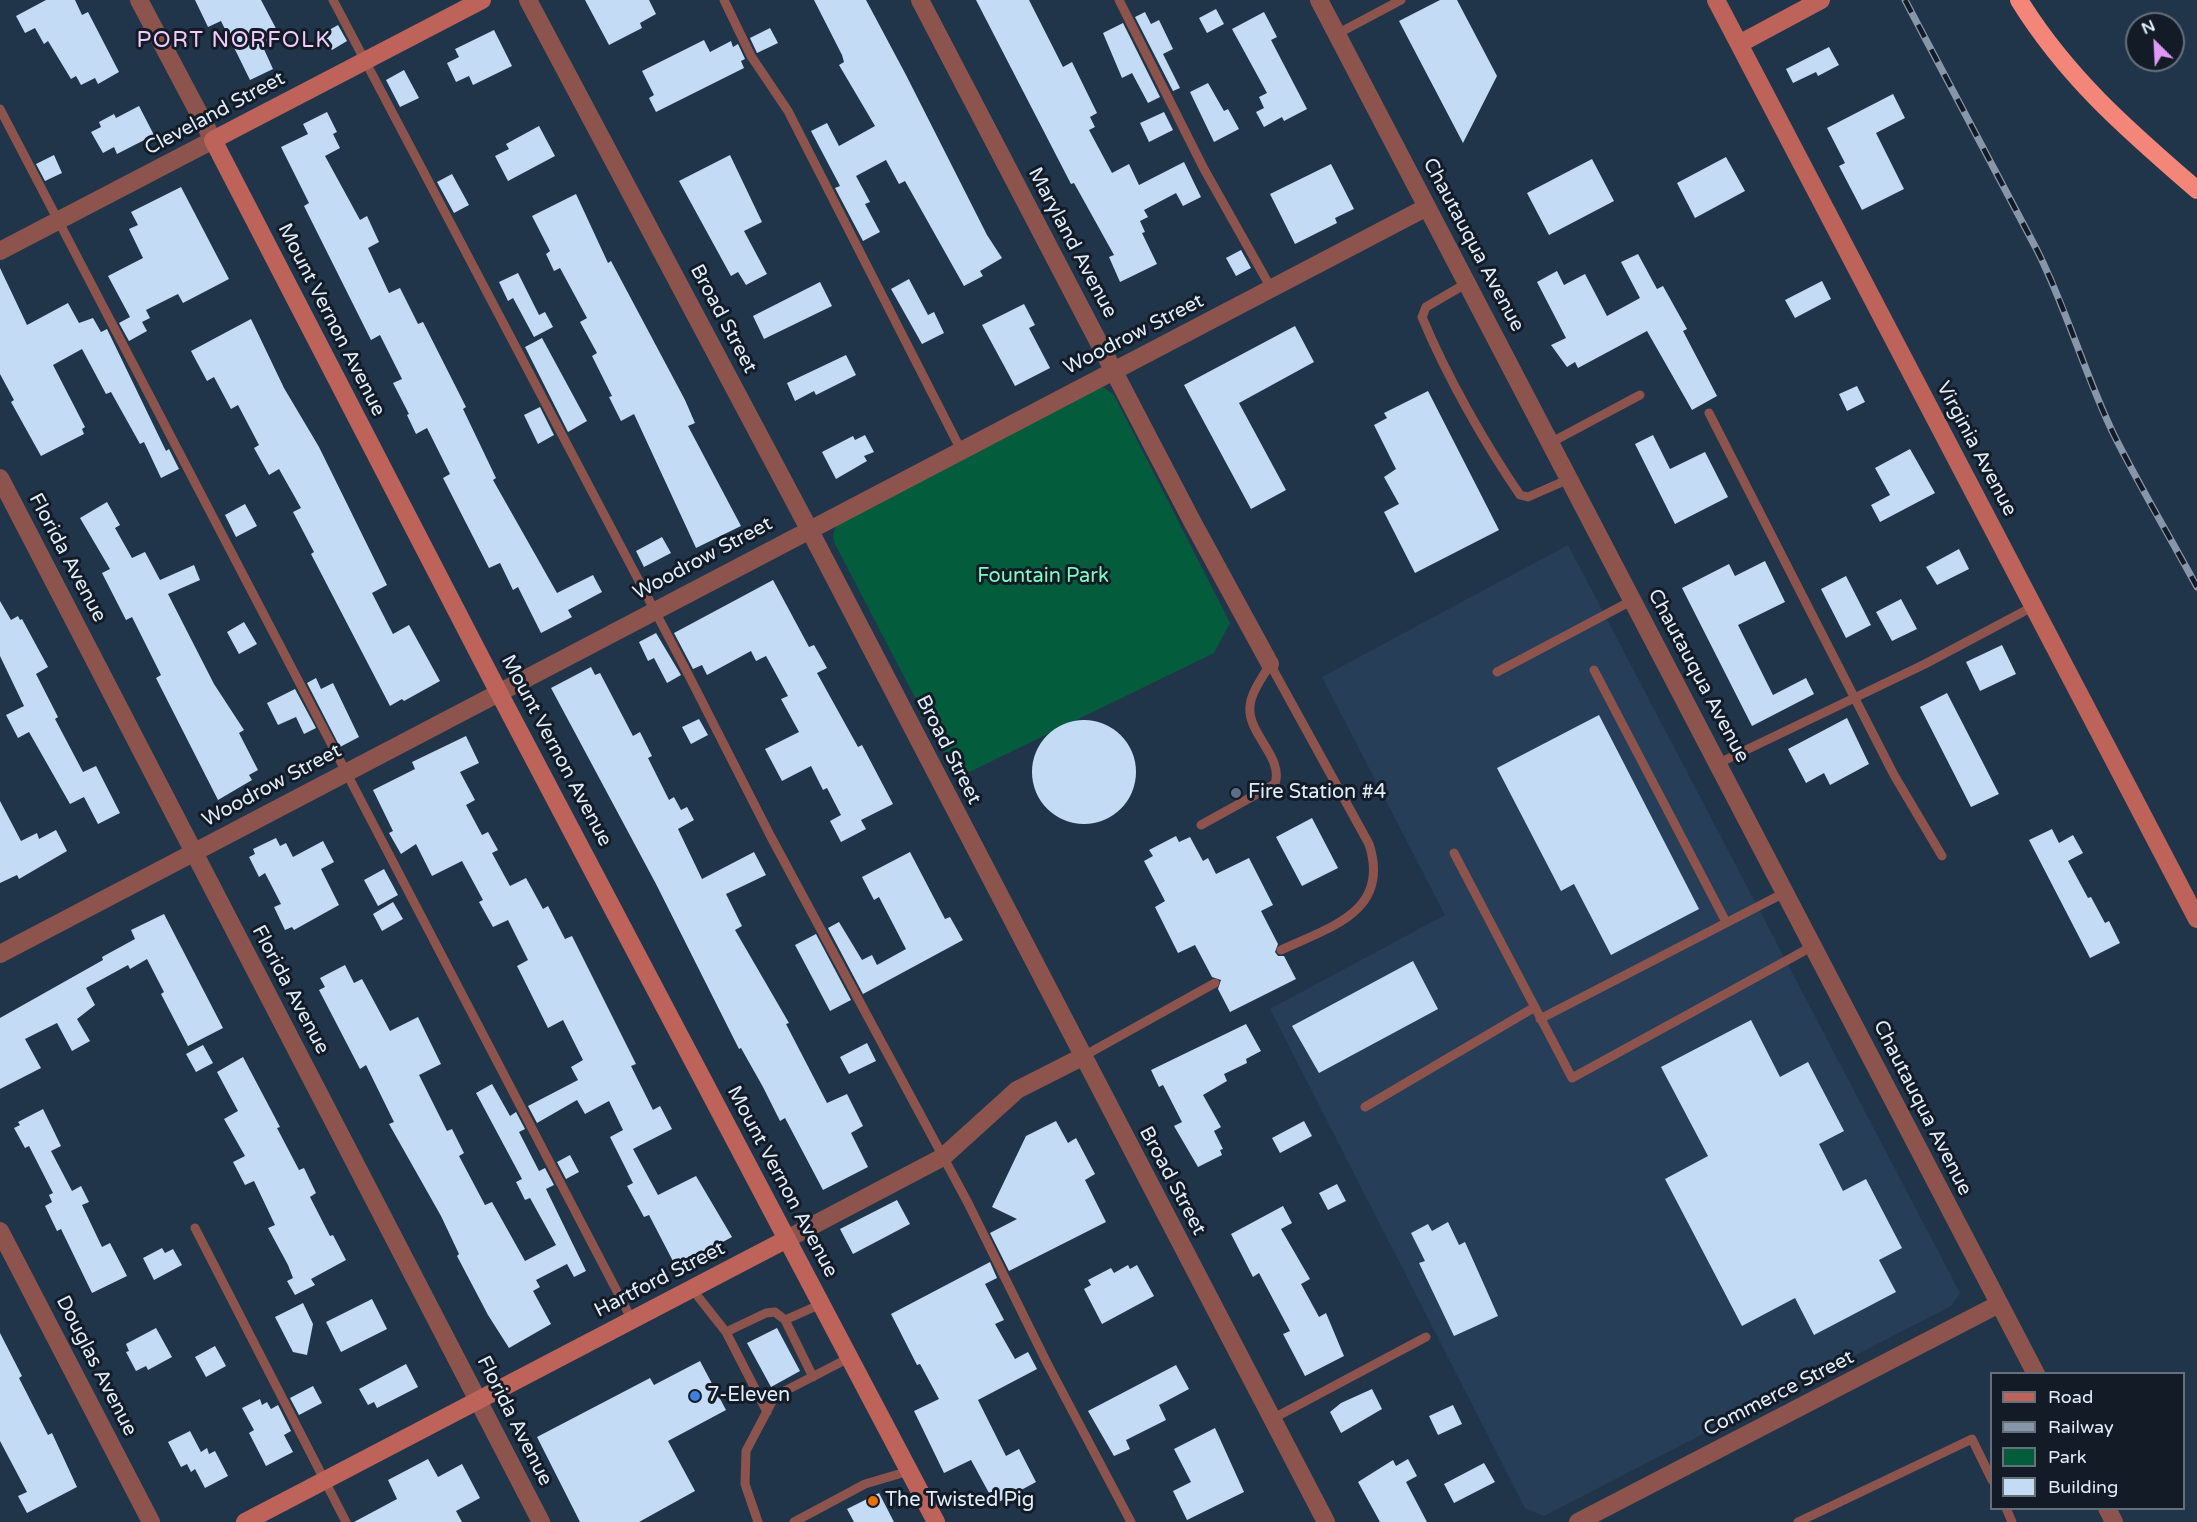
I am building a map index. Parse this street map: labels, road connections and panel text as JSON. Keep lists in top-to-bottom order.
{
  "streets": {
    "street": [
      "Cleveland Street",
      "Maryland Avenue",
      "Chautauqua Avenue",
      "Broad Street",
      "Mount Vernon Avenue",
      "Woodrow Street",
      "Virginia Avenue",
      "Florida Avenue",
      "Hartford Street",
      "Douglas Avenue",
      "Commerce Street"
    ]
  },
  "crossings": [
    ["Cleveland Street", "Mount Vernon Avenue"],
    ["Maryland Avenue", "Woodrow Street"],
    ["Chautauqua Avenue", "Woodrow Street"],
    ["Chautauqua Avenue", "Commerce Street"],
    ["Broad Street", "Woodrow Street"],
    ["Broad Street", "Hartford Street"],
    ["Mount Vernon Avenue", "Woodrow Street"],
    ["Mount Vernon Avenue", "Hartford Street"],
    ["Woodrow Street", "Florida Avenue"],
    ["Florida Avenue", "Hartford Street"]
  ],
  "districts": ["PORT NORFOLK"],
  "parks": ["Fountain Park"],
  "places": ["Fire Station #4", "7-Eleven", "The Twisted Pig"],
  "legend": [
    "Road",
    "Railway",
    "Park",
    "Building"
  ],
  "north": "top left"
}
